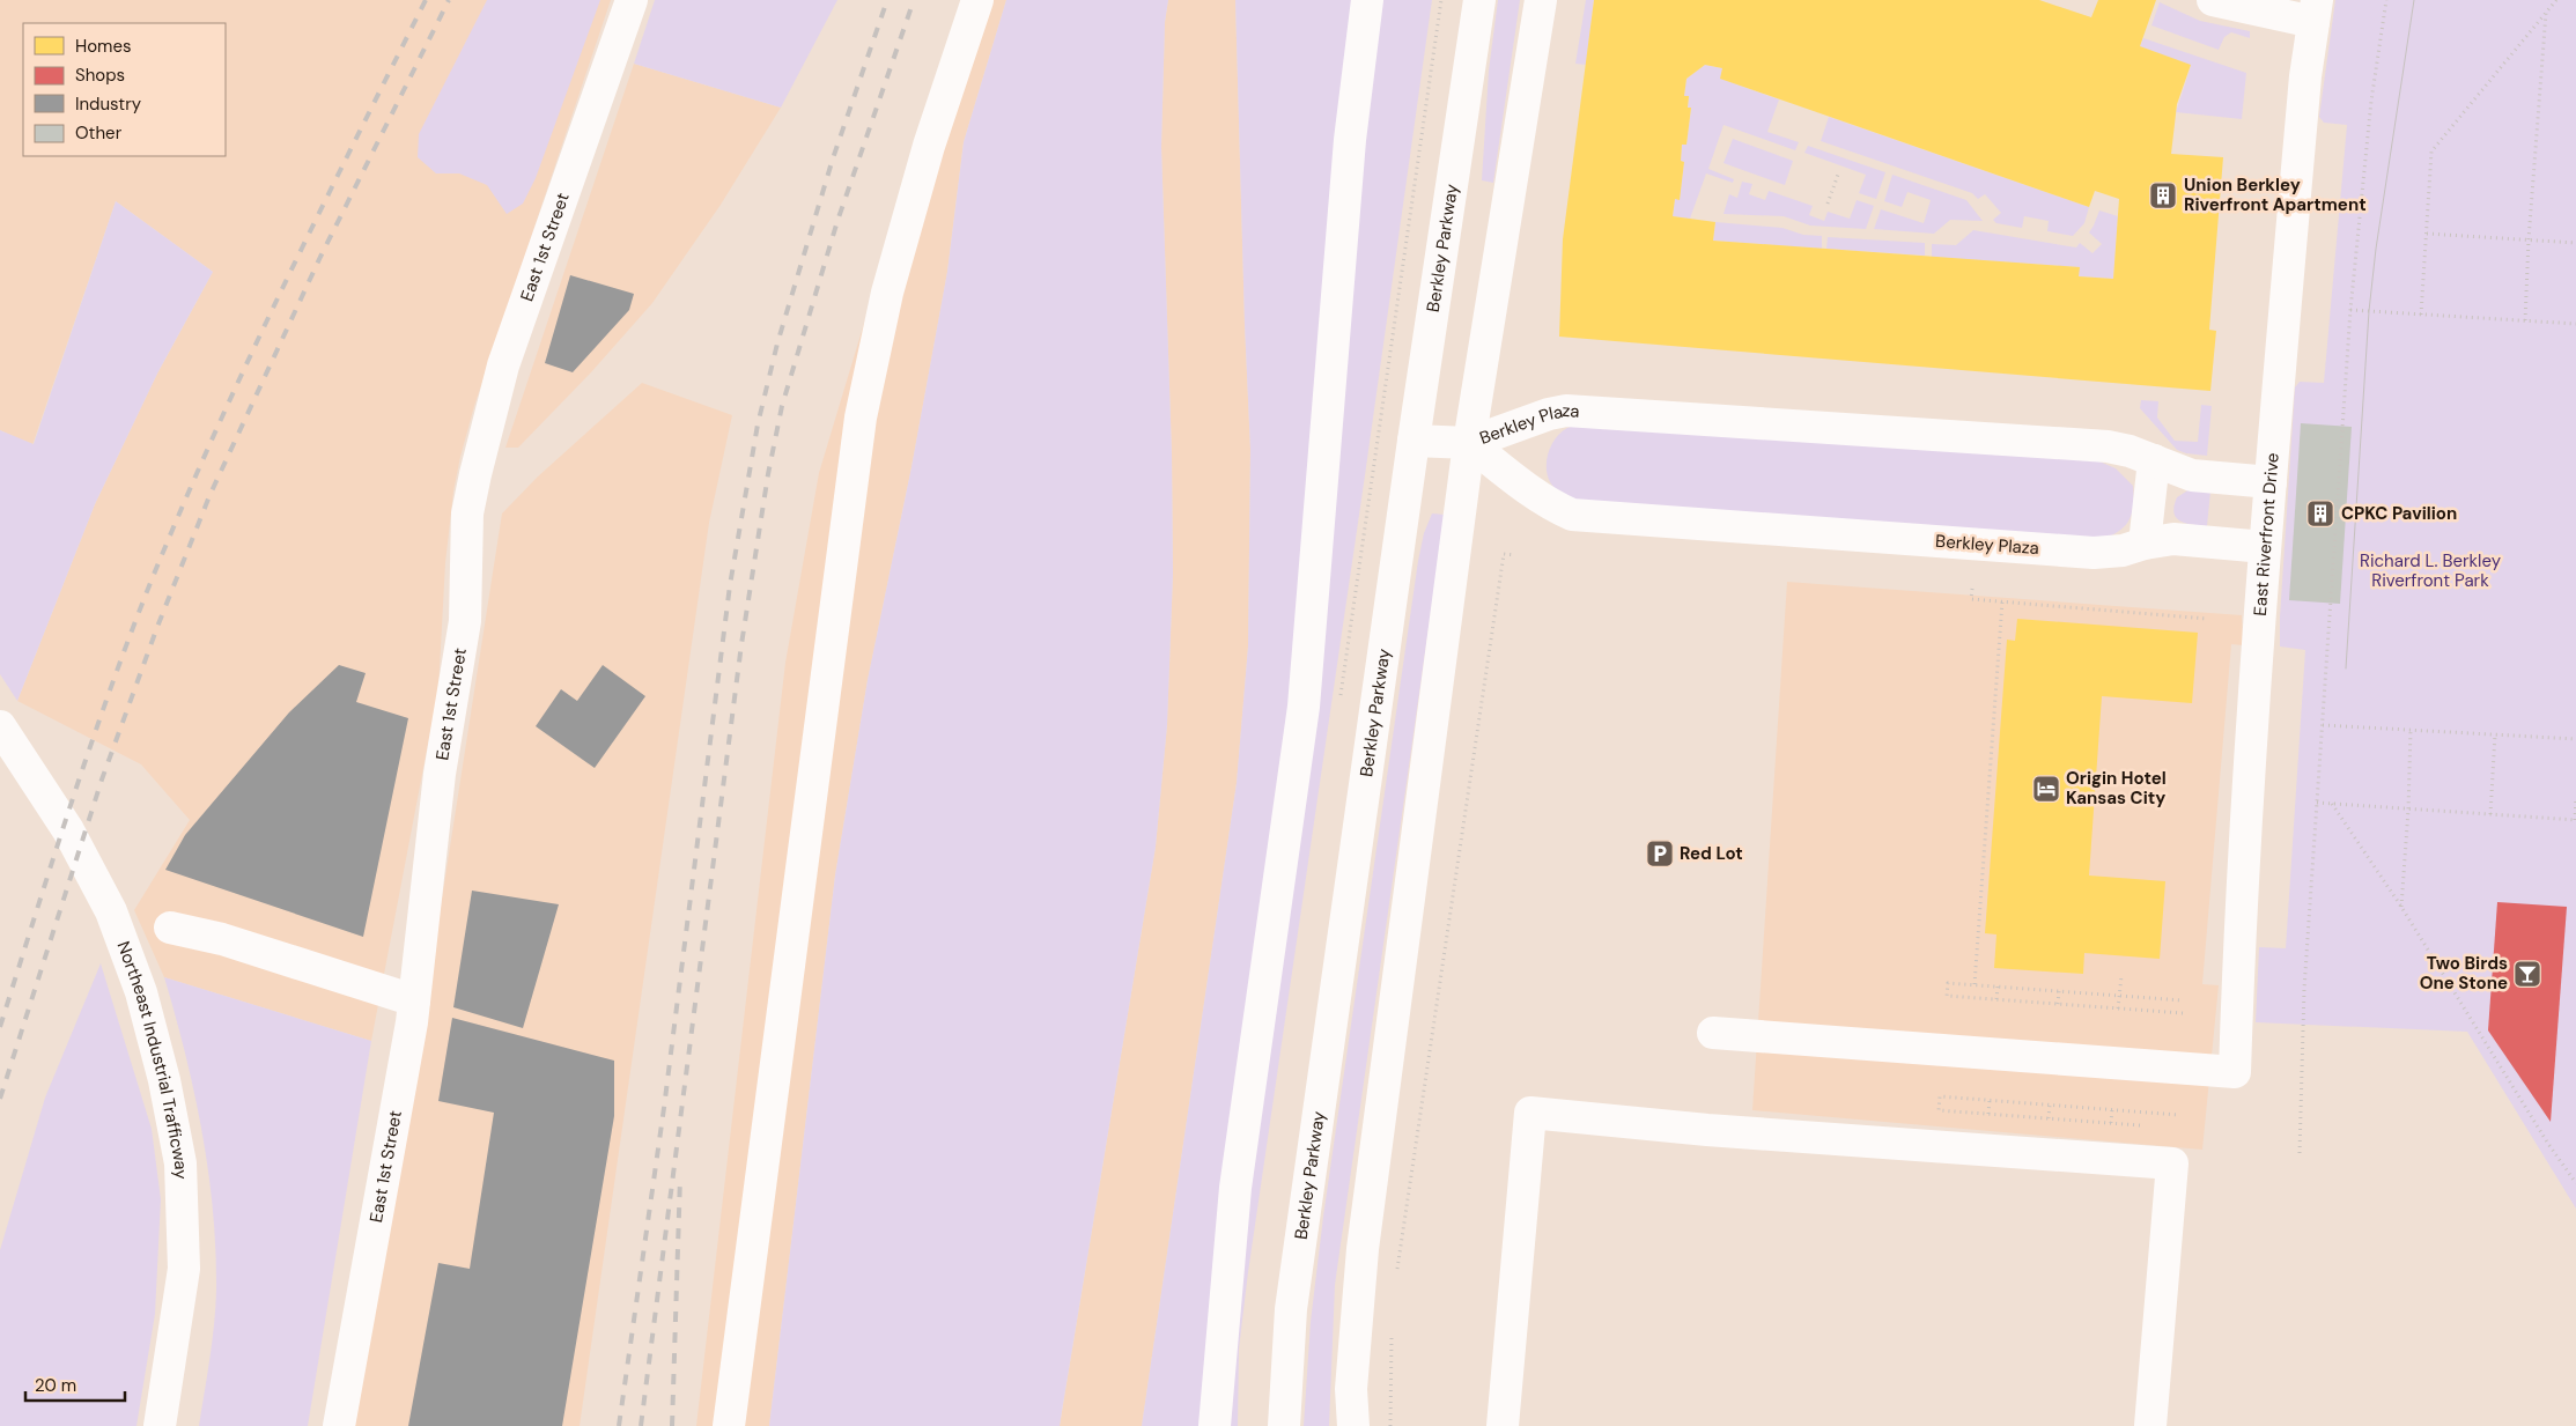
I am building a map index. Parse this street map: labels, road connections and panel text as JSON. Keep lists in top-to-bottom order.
{
  "streets": {
    "street": [
      "East 1st Street",
      "Berkley Parkway",
      "Berkley Plaza",
      "East Riverfront Drive",
      "Northeast Industrial Trafficway"
    ]
  },
  "crossings": [
    ["Berkley Plaza", "East Riverfront Drive"]
  ],
  "parks": ["Richard L. Berkley Riverfront Park"],
  "places": {
    "building": ["Union Berkley Riverfront Apartment", "CPKC Pavilion"],
    "hotel": ["Origin Hotel Kansas City"],
    "parking": ["Red Lot"],
    "bar": ["Two Birds One Stone"]
  },
  "legend": [
    "Homes",
    "Shops",
    "Industry",
    "Other"
  ],
  "scale_bar": "20 m"
}
